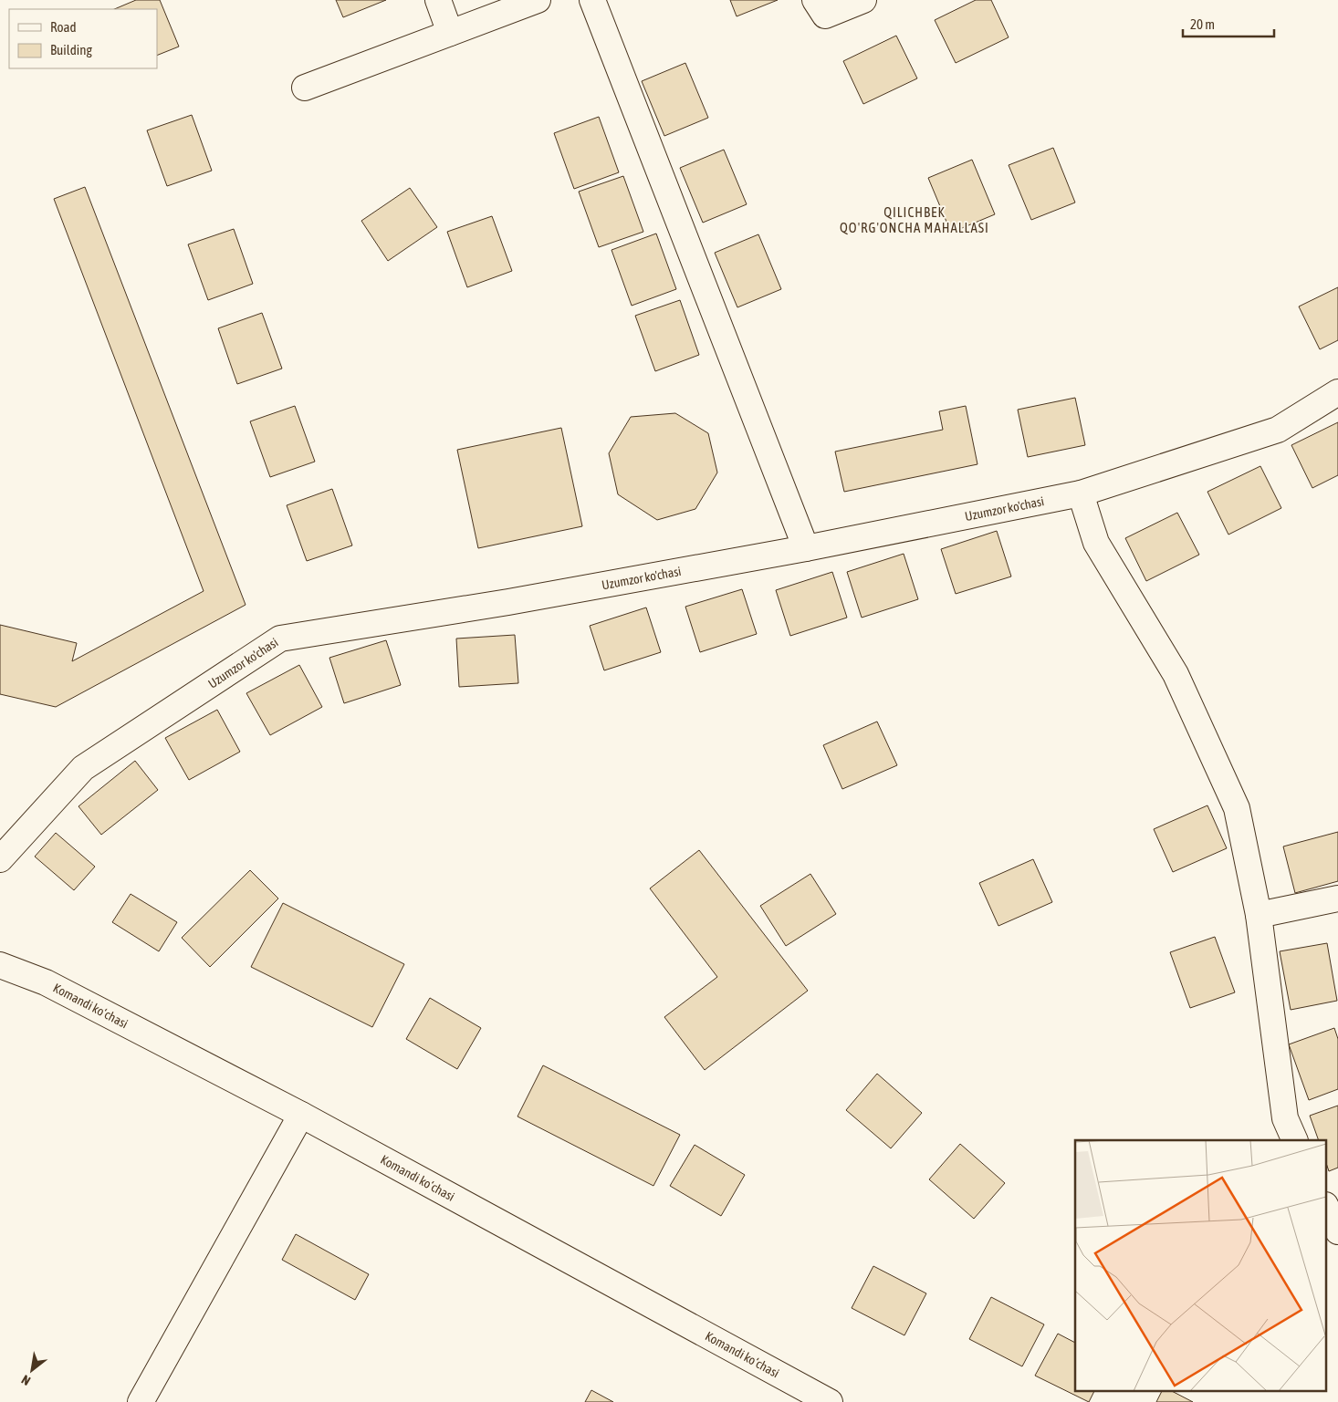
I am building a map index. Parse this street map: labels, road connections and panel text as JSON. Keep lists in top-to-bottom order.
{
  "streets": {
    "street": ["Uzumzor ko'chasi", "Komandi ko‘chasi"]
  },
  "districts": ["QILICHBEK QO'RG'ONCHA MAHALLASI"],
  "legend": ["Road", "Building"],
  "scale_bar": "20 m",
  "north": "bottom left"
}
